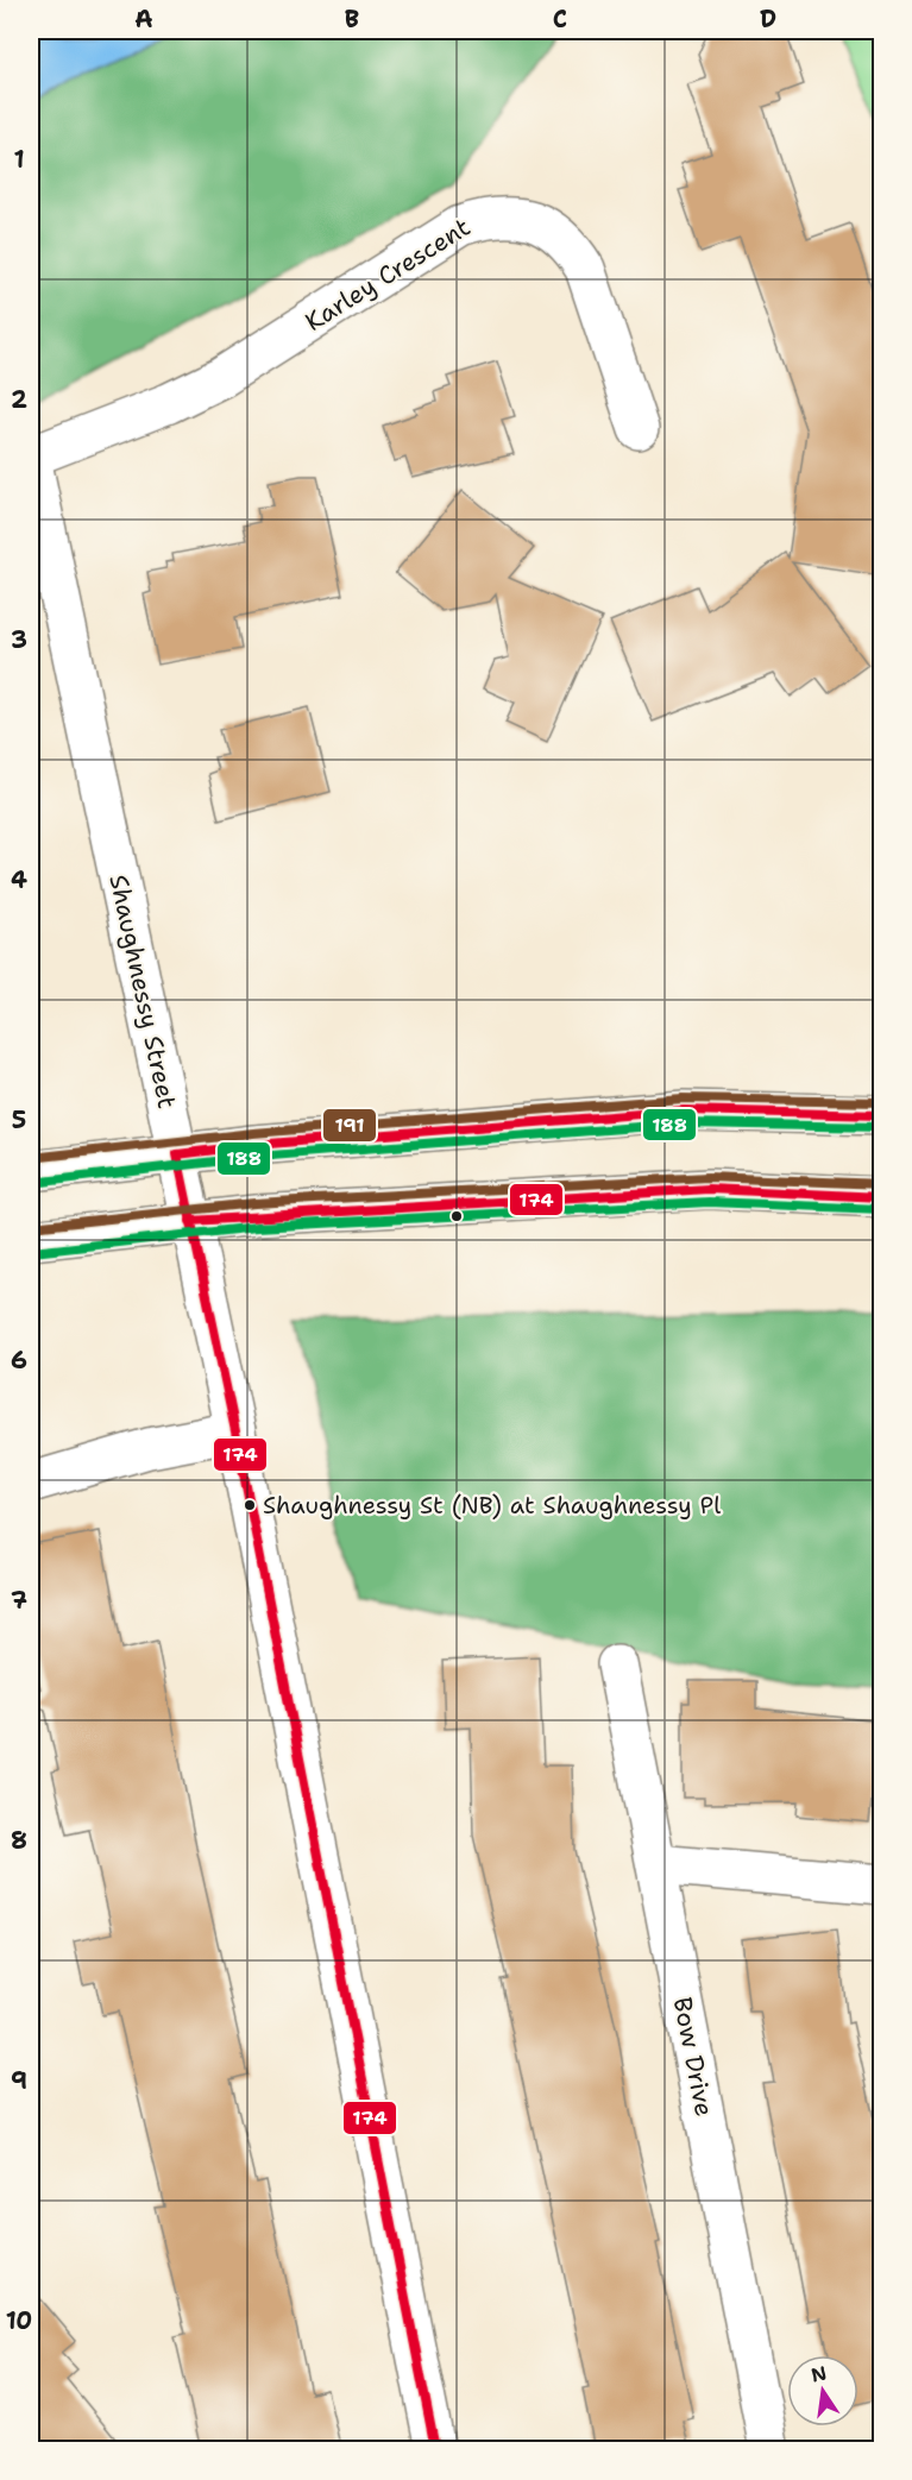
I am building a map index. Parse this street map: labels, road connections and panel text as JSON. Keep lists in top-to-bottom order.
{
  "streets": {
    "street": ["Karley Crescent", "Shaughnessy Street", "Bow Drive"]
  },
  "crossings": [
    ["Karley Crescent", "Shaughnessy Street"]
  ],
  "places": ["Shaughnessy St (NB) at Shaughnessy Pl"],
  "lines": ["transit line 191", "transit line 174", "transit line 188"],
  "north": "top",
  "grid": {
    "columns": [
      "A",
      "B",
      "C",
      "D"
    ],
    "rows": [
      "1",
      "2",
      "3",
      "4",
      "5",
      "6",
      "7",
      "8",
      "9",
      "10"
    ]
  }
}
